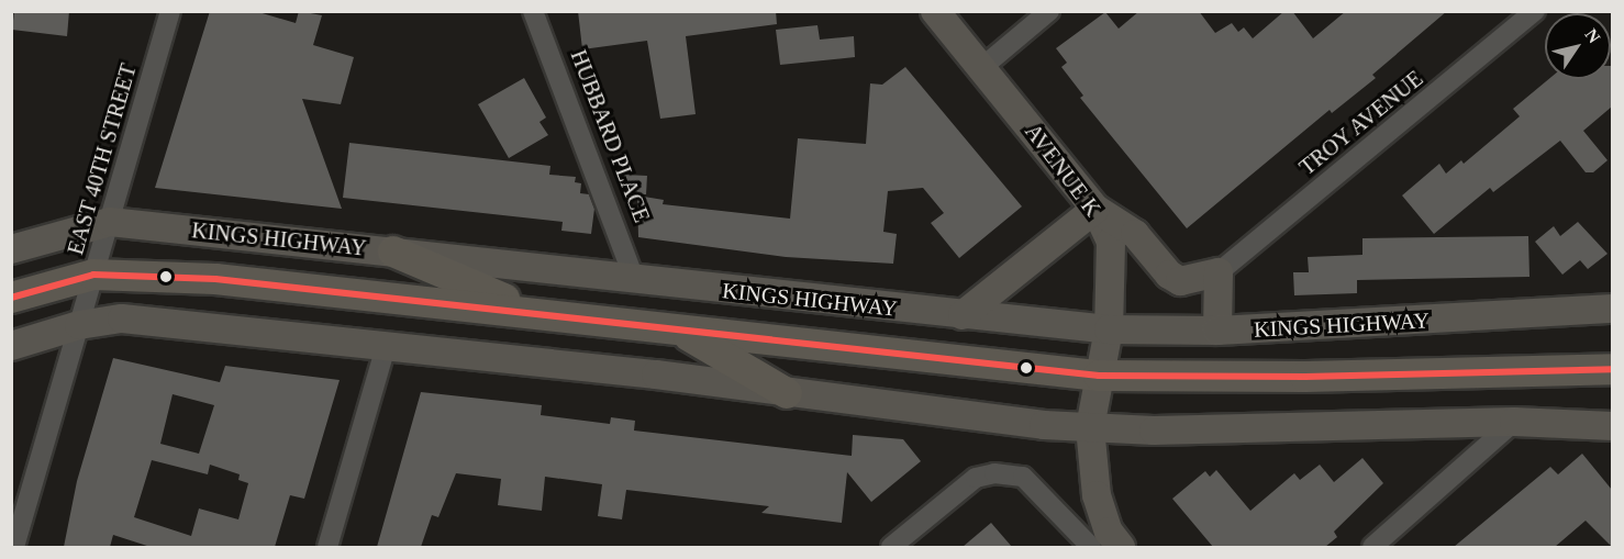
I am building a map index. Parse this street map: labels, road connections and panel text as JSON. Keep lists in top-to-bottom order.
{
  "streets": {
    "main road": ["KINGS HIGHWAY"],
    "street": [
      "TROY AVENUE",
      "HUBBARD PLACE",
      "EAST 40TH STREET",
      "AVENUE K"
    ]
  },
  "crossings": [
    ["HUBBARD PLACE", "KINGS HIGHWAY"],
    ["EAST 40TH STREET", "KINGS HIGHWAY"],
    ["AVENUE K", "KINGS HIGHWAY"]
  ],
  "north": "top right"
}
